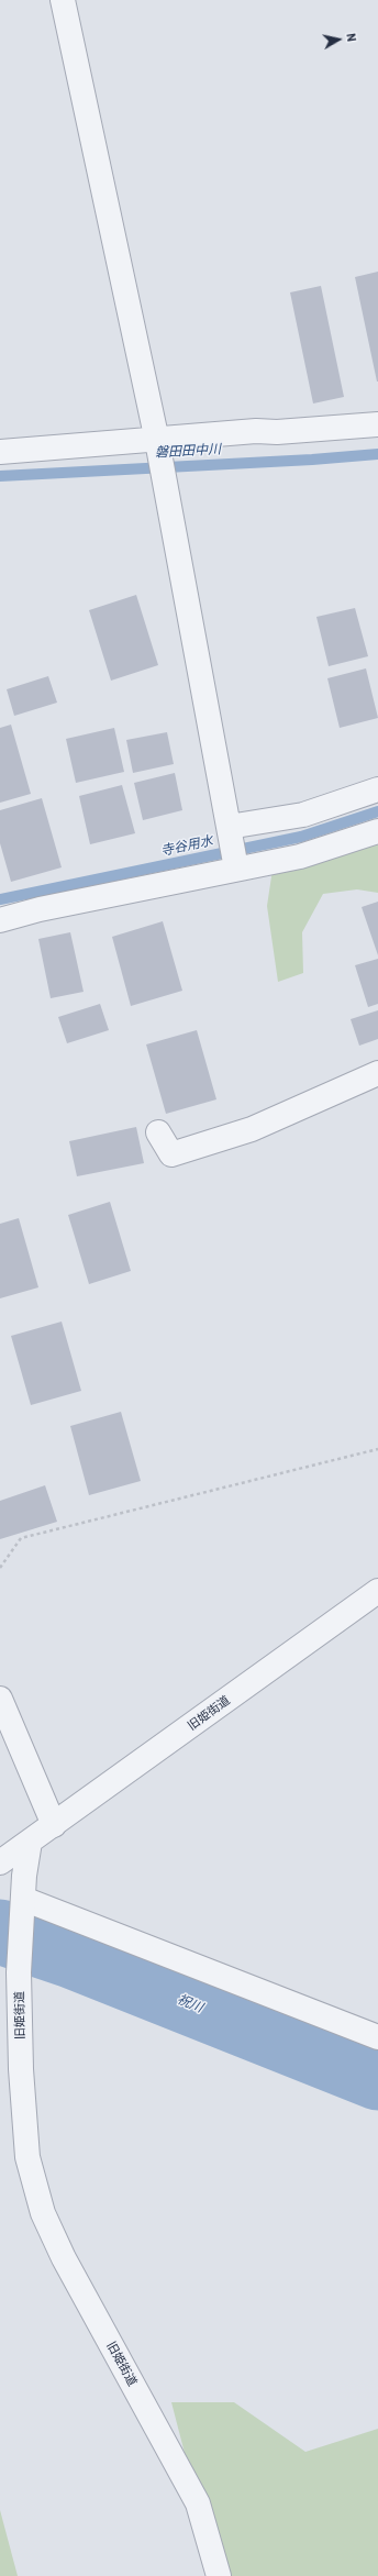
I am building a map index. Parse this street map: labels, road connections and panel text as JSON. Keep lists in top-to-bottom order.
{
  "streets": {
    "street": ["旧姫街道"]
  },
  "water": ["磐田田中川", "寺谷用水", "祝川"],
  "north": "right"
}
